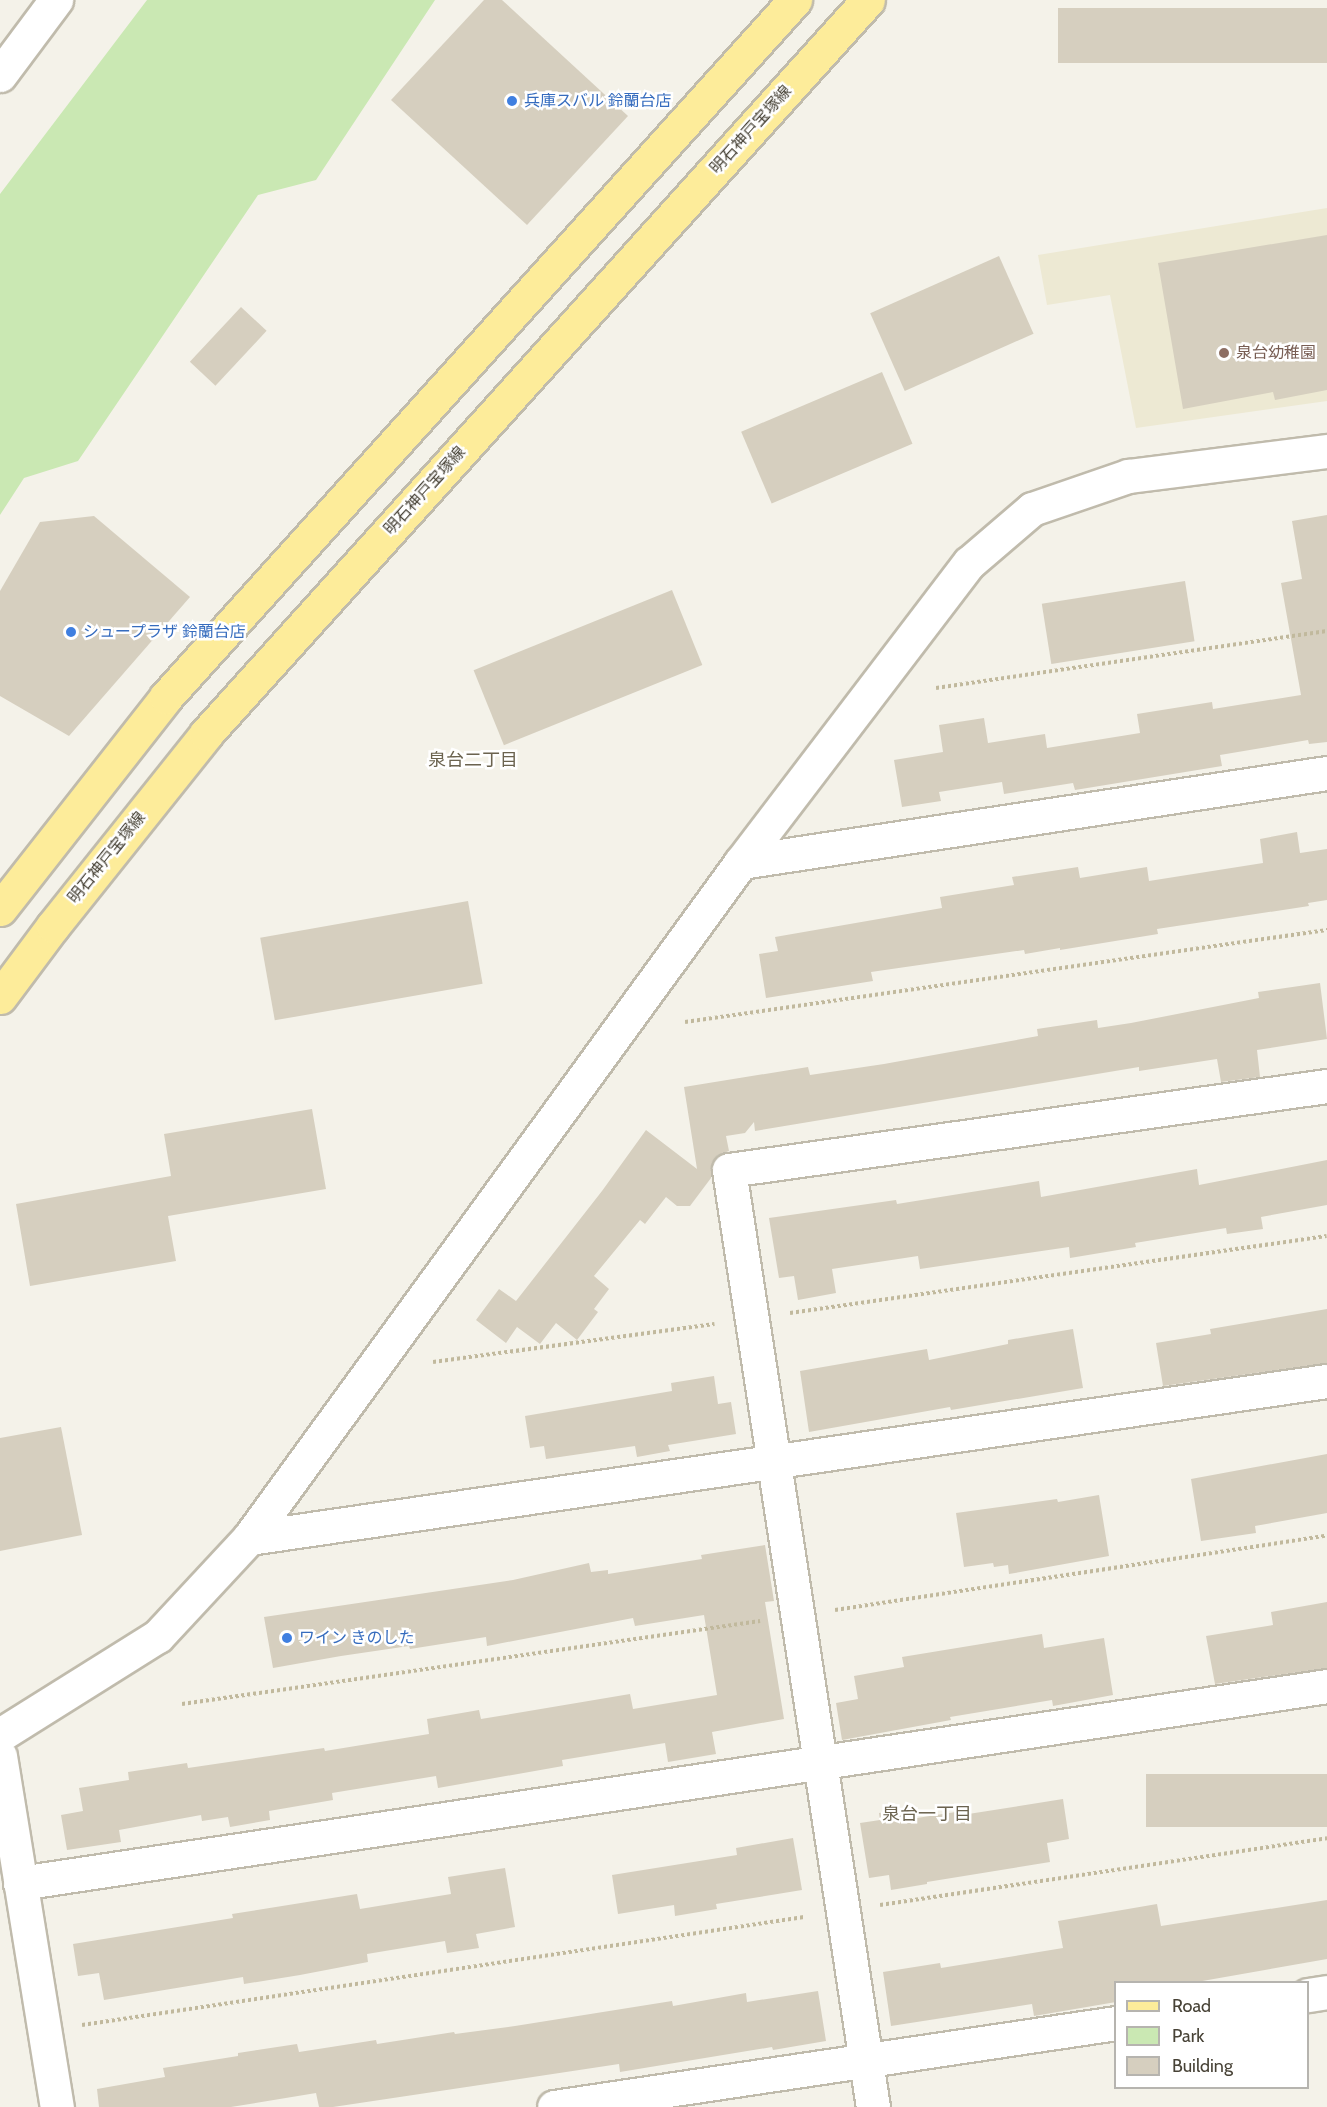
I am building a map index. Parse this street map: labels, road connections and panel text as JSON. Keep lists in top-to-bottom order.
{
  "streets": {
    "main road": ["明石神戸宝塚線"]
  },
  "districts": ["泉台二丁目", "泉台一丁目"],
  "places": [
    "兵庫スバル 鈴蘭台店",
    "泉台幼稚園",
    "シュープラザ 鈴蘭台店",
    "ワイン きのした"
  ],
  "legend": ["Road", "Park", "Building"]
}
